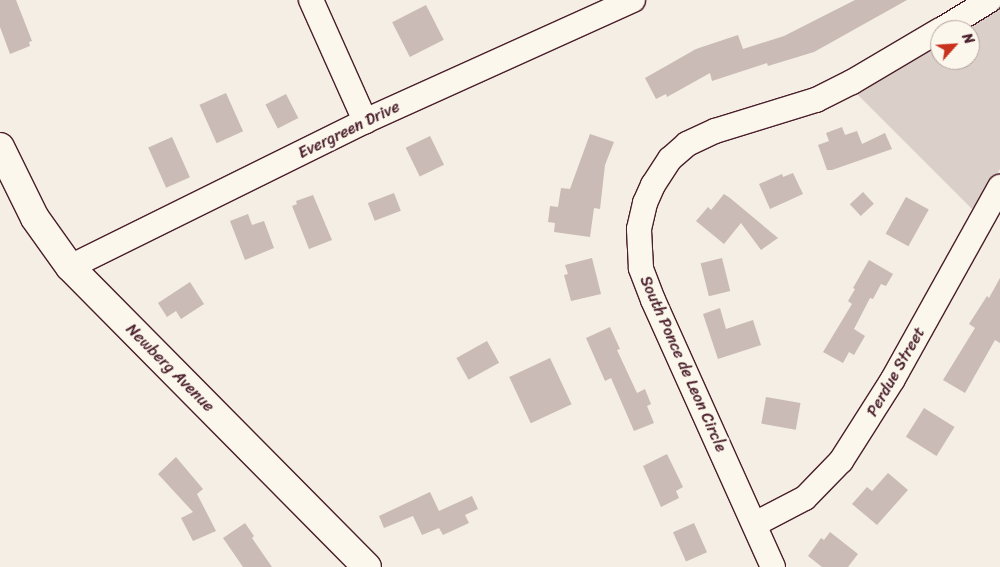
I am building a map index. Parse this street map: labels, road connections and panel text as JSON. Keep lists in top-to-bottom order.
{
  "streets": {
    "street": [
      "Evergreen Drive",
      "South Ponce de Leon Circle",
      "Newberg Avenue",
      "Perdue Street"
    ]
  },
  "crossings": [
    ["Evergreen Drive", "Newberg Avenue"],
    ["South Ponce de Leon Circle", "Perdue Street"]
  ],
  "north": "top right"
}
